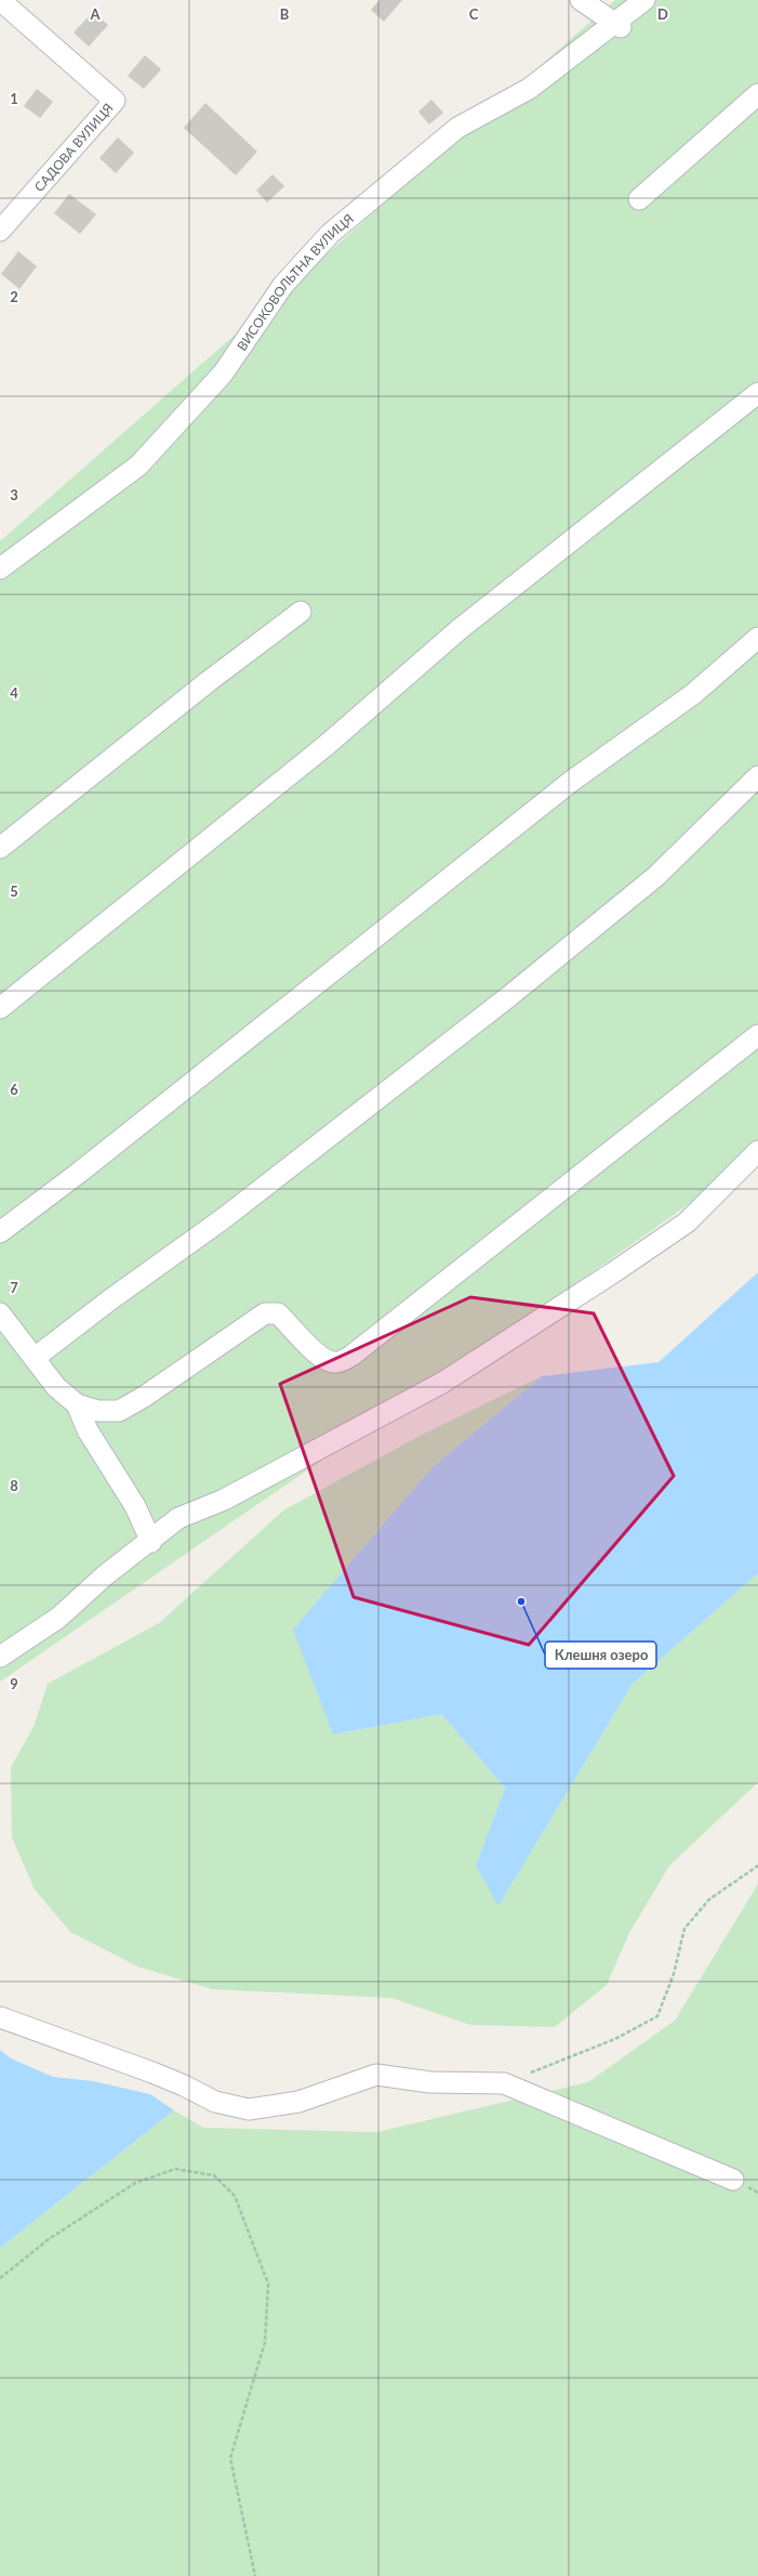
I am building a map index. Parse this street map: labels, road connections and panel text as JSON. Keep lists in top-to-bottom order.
{
  "streets": {
    "street": ["САДОВА ВУЛИЦЯ", "ВИСОКОВОЛЬТНА ВУЛИЦЯ"]
  },
  "places": ["Клешня озеро"],
  "grid": {
    "columns": [
      "A",
      "B",
      "C",
      "D"
    ],
    "rows": [
      "1",
      "2",
      "3",
      "4",
      "5",
      "6",
      "7",
      "8",
      "9"
    ]
  }
}
